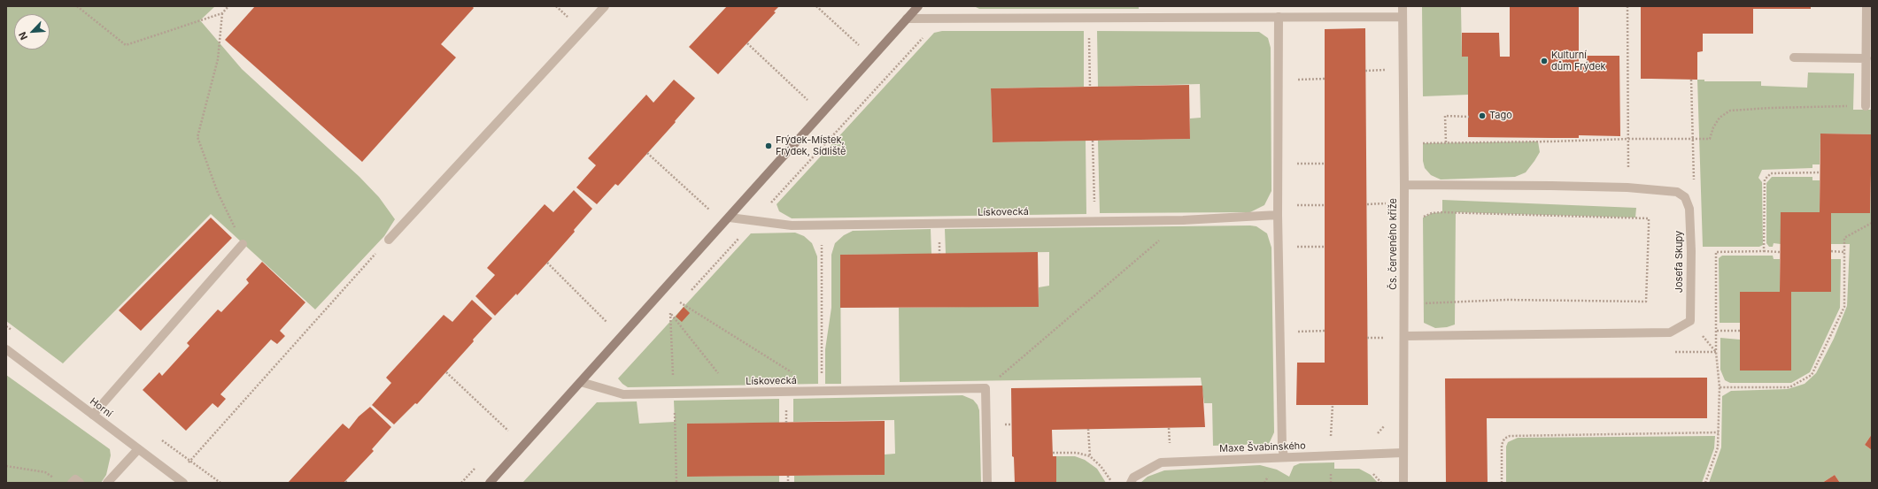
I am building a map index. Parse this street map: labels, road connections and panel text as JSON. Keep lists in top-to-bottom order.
{
  "streets": {
    "street": [
      "Lískovecká",
      "Čs. červeného kříže",
      "Josefa Skupy",
      "Horní",
      "Maxe Švabinského"
    ]
  },
  "crossings": [
    ["Čs. červeného kříže", "Maxe Švabinského"]
  ],
  "places": ["Kulturní dům Frýdek", "Tago", "Frýdek-Místek, Frýdek, Sídliště"],
  "north": "bottom left"
}
